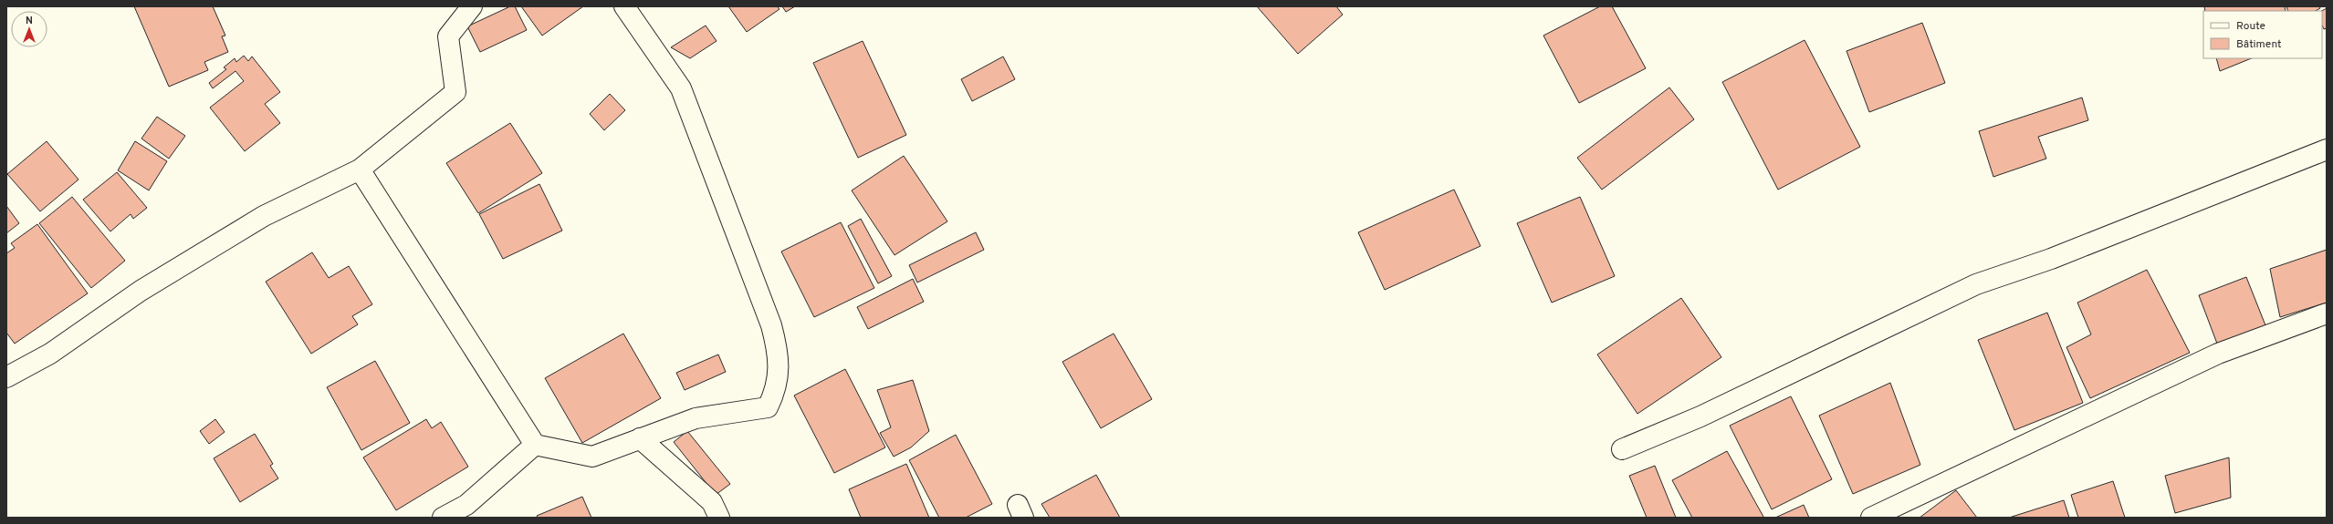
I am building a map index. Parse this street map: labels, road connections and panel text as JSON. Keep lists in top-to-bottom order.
{
  "legend": ["Route", "Bâtiment"],
  "north": "top"
}
